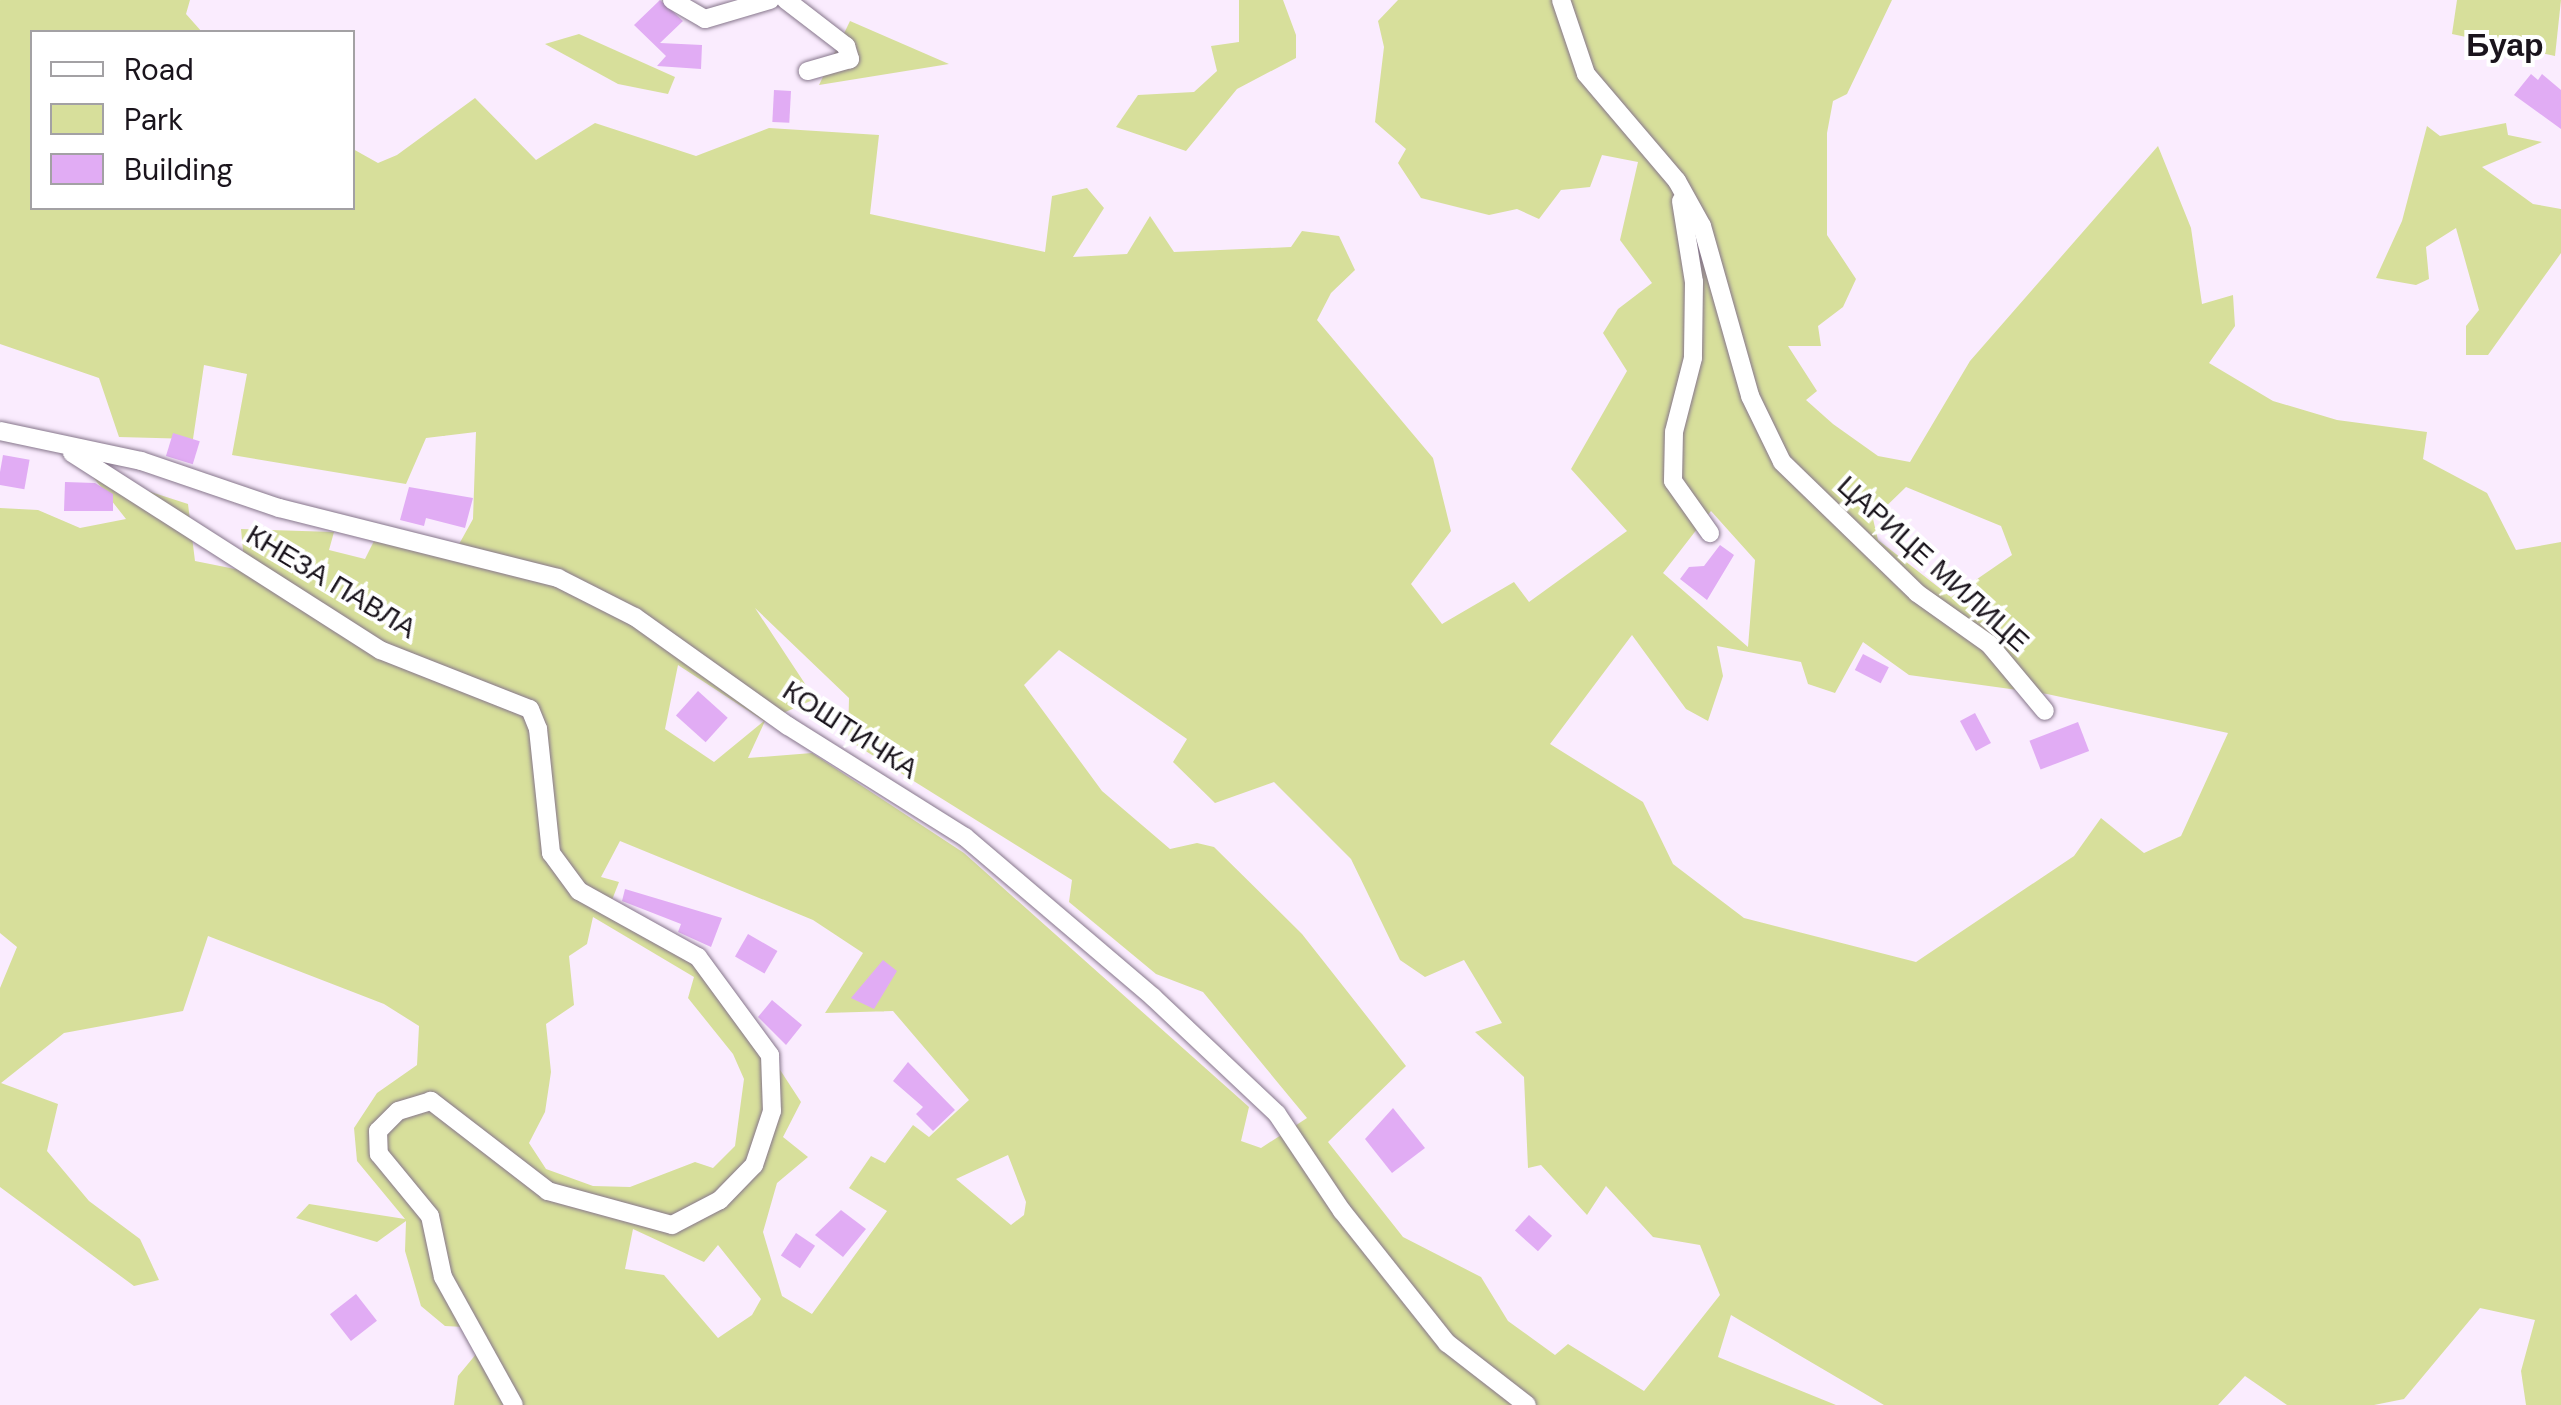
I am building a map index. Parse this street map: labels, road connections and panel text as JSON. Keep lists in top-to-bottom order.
{
  "streets": {
    "street": ["ЦАРИЦЕ МИЛИЦЕ", "КНЕЗА ПАВЛА", "КОШТИЧКА"]
  },
  "crossings": [
    ["КНЕЗА ПАВЛА", "КОШТИЧКА"]
  ],
  "districts": ["Буар"],
  "legend": ["Road", "Park", "Building"]
}
